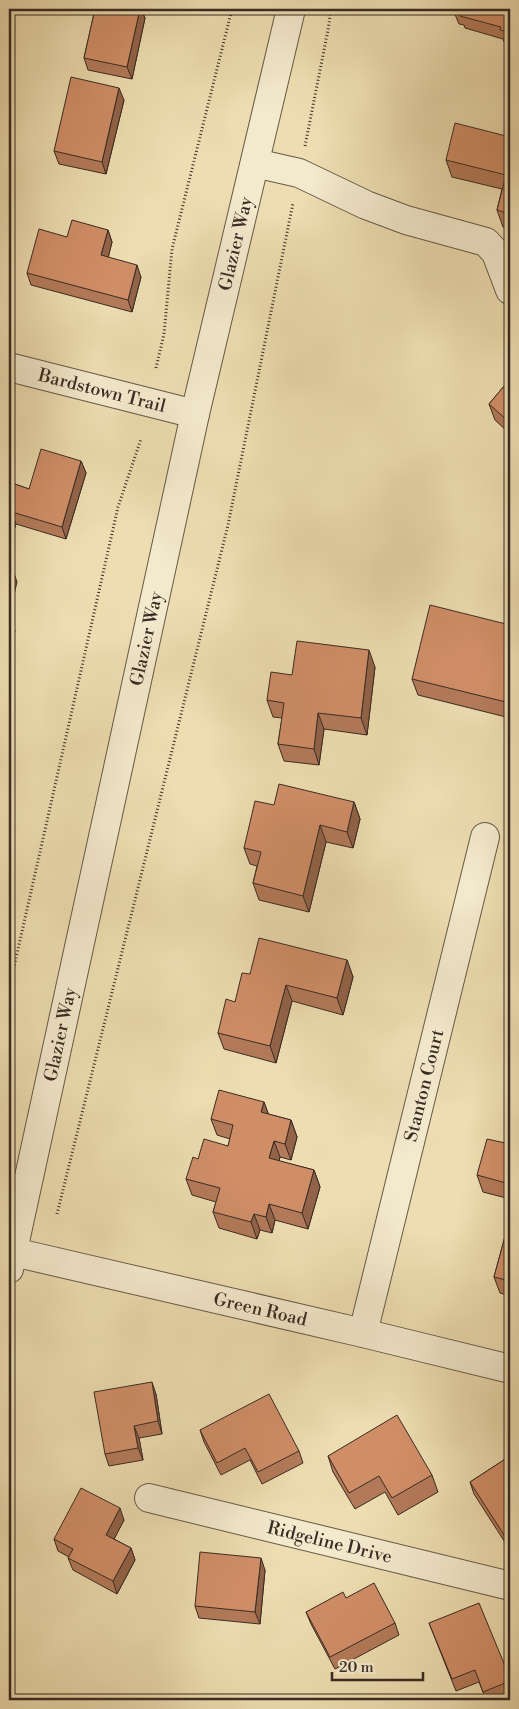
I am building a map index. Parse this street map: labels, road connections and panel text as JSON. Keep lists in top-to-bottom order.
{
  "streets": {
    "street": [
      "Glazier Way",
      "Bardstown Trail",
      "Stanton Court",
      "Green Road",
      "Ridgeline Drive"
    ]
  },
  "crossings": [
    ["Glazier Way", "Bardstown Trail"],
    ["Glazier Way", "Green Road"],
    ["Stanton Court", "Green Road"]
  ],
  "scale_bar": "20 m"
}
